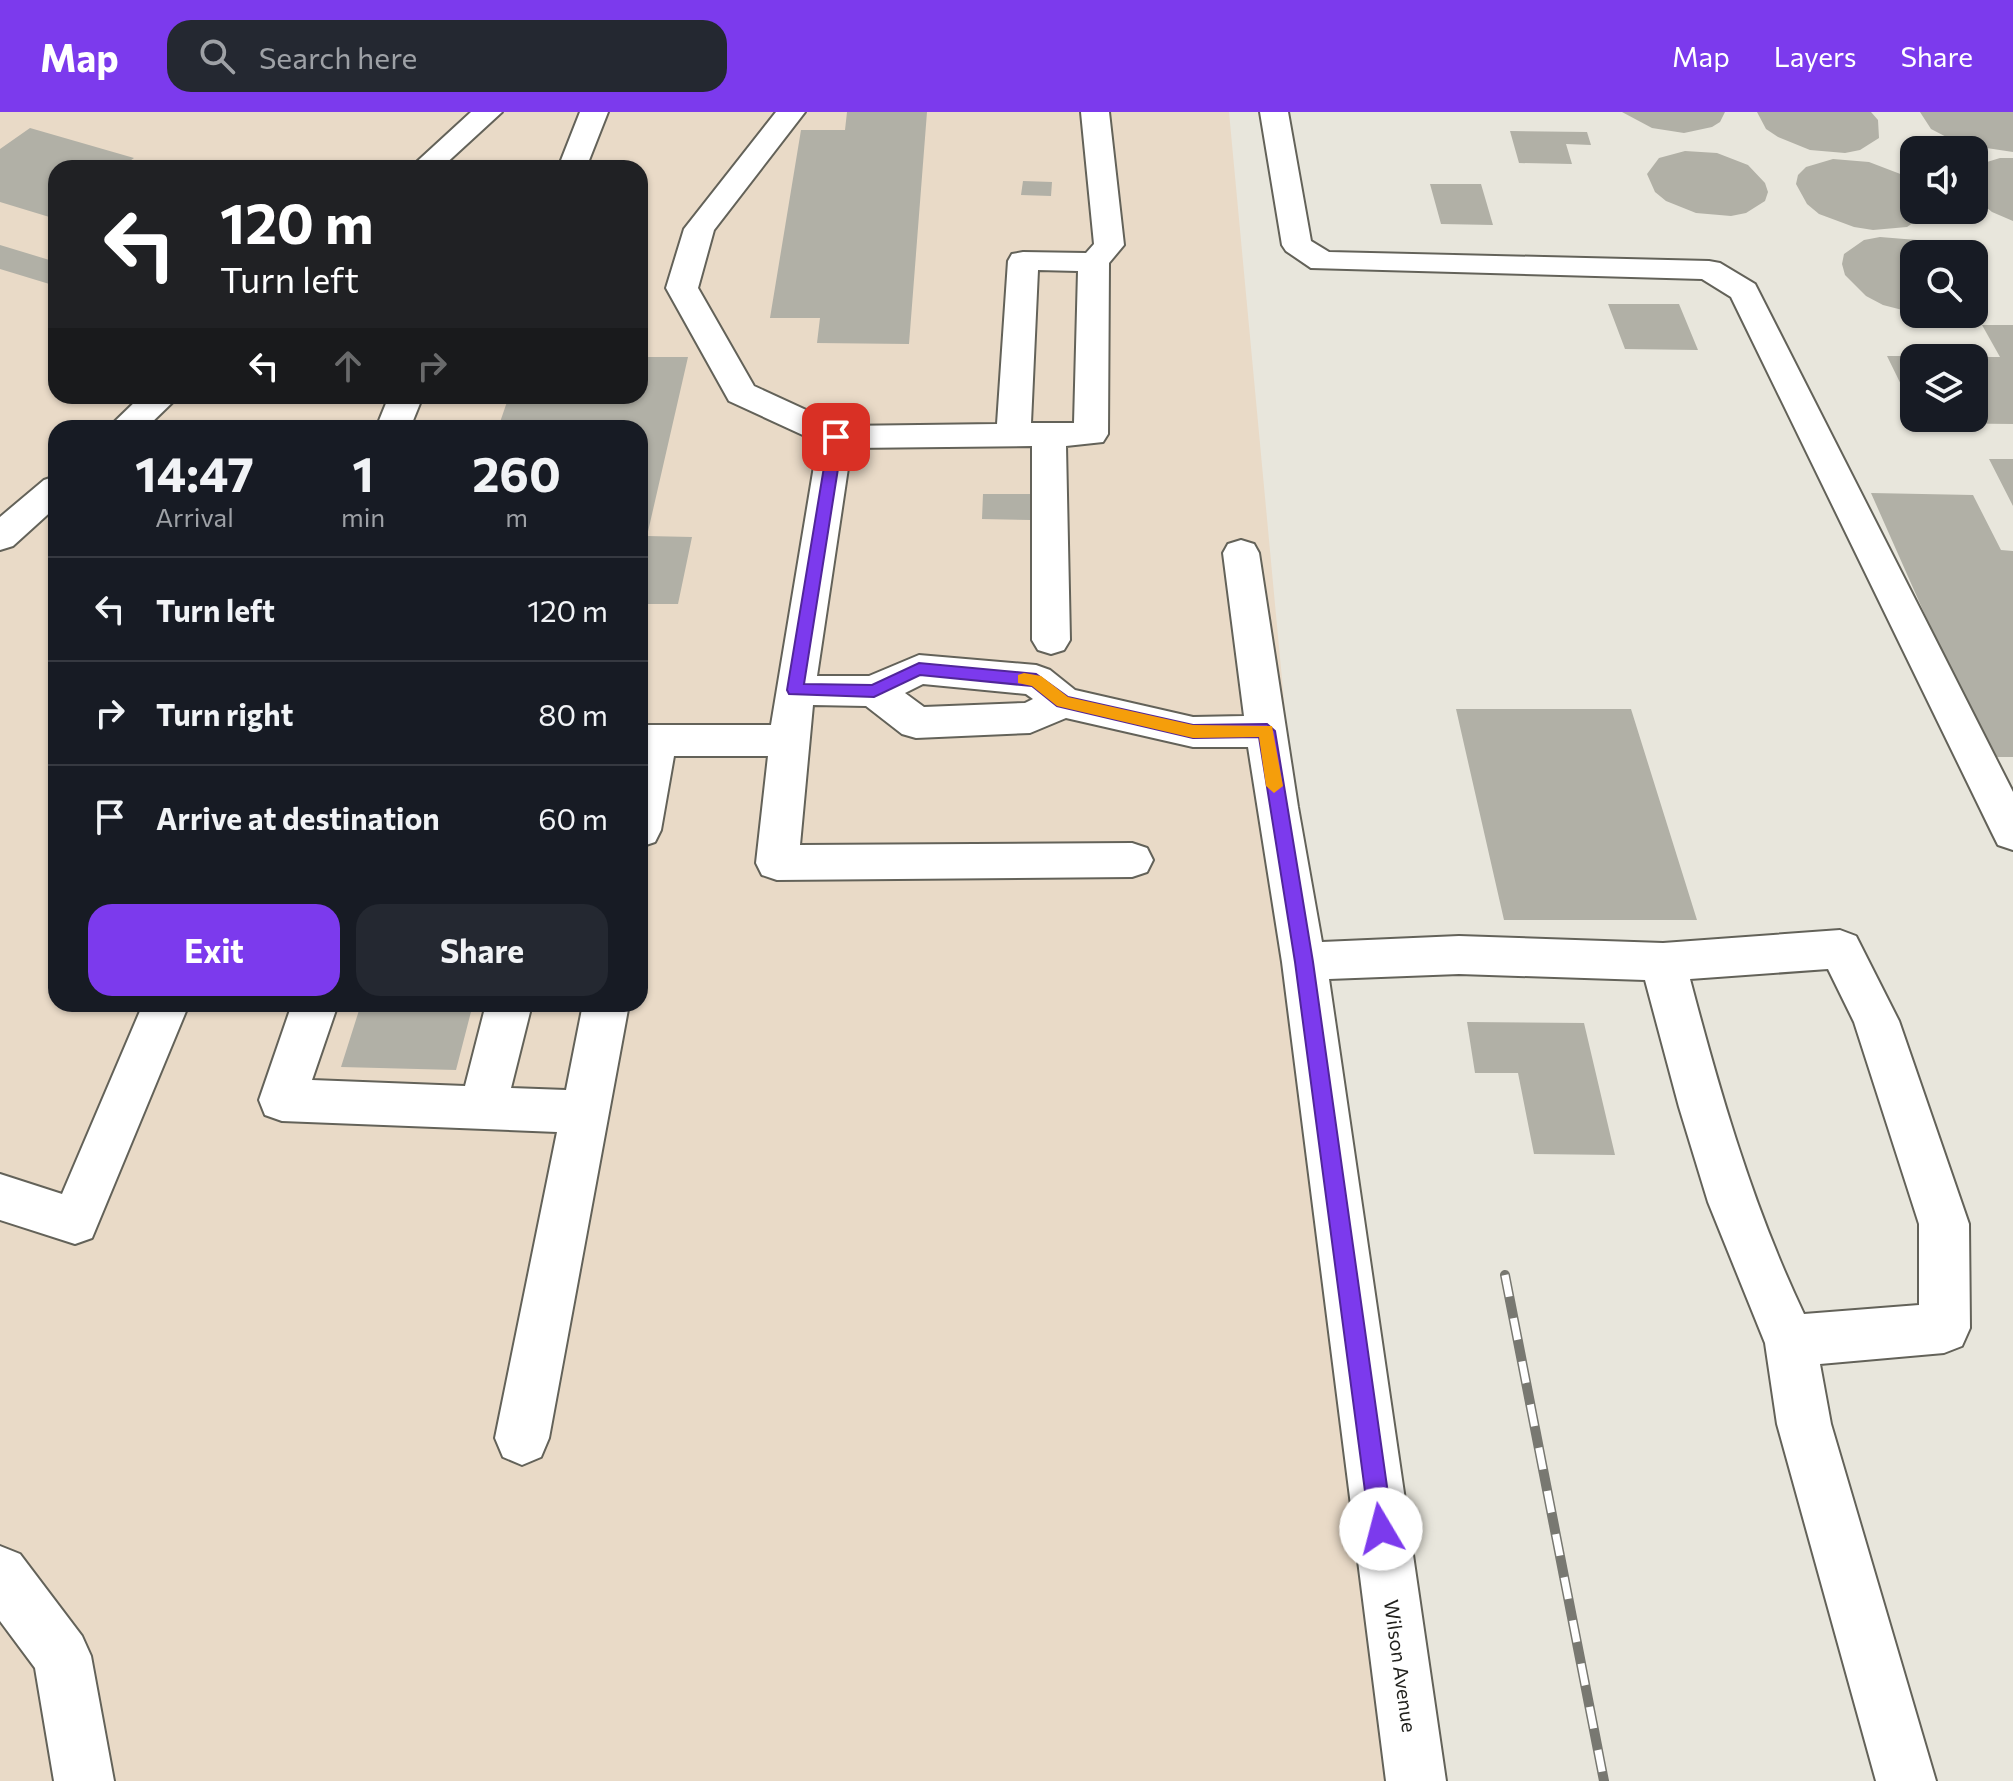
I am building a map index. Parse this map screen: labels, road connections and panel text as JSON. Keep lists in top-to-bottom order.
{
  "streets": {
    "street": ["Wilson Avenue"]
  },
  "page": {
    "header": "Map",
    "search": "Search here",
    "nav": ["Map", "Layers", "Share"],
    "turn": ["120 m", "Turn left"],
    "eta": [
      "14:47",
      "Arrival",
      "1",
      "min",
      "260",
      "m"
    ],
    "list": [
      {
        "name": "Turn left",
        "value": "120 m"
      },
      {
        "name": "Turn right",
        "value": "80 m"
      },
      {
        "name": "Arrive at destination",
        "value": "60 m"
      }
    ],
    "buttons": ["Exit", "Share"]
  }
}
